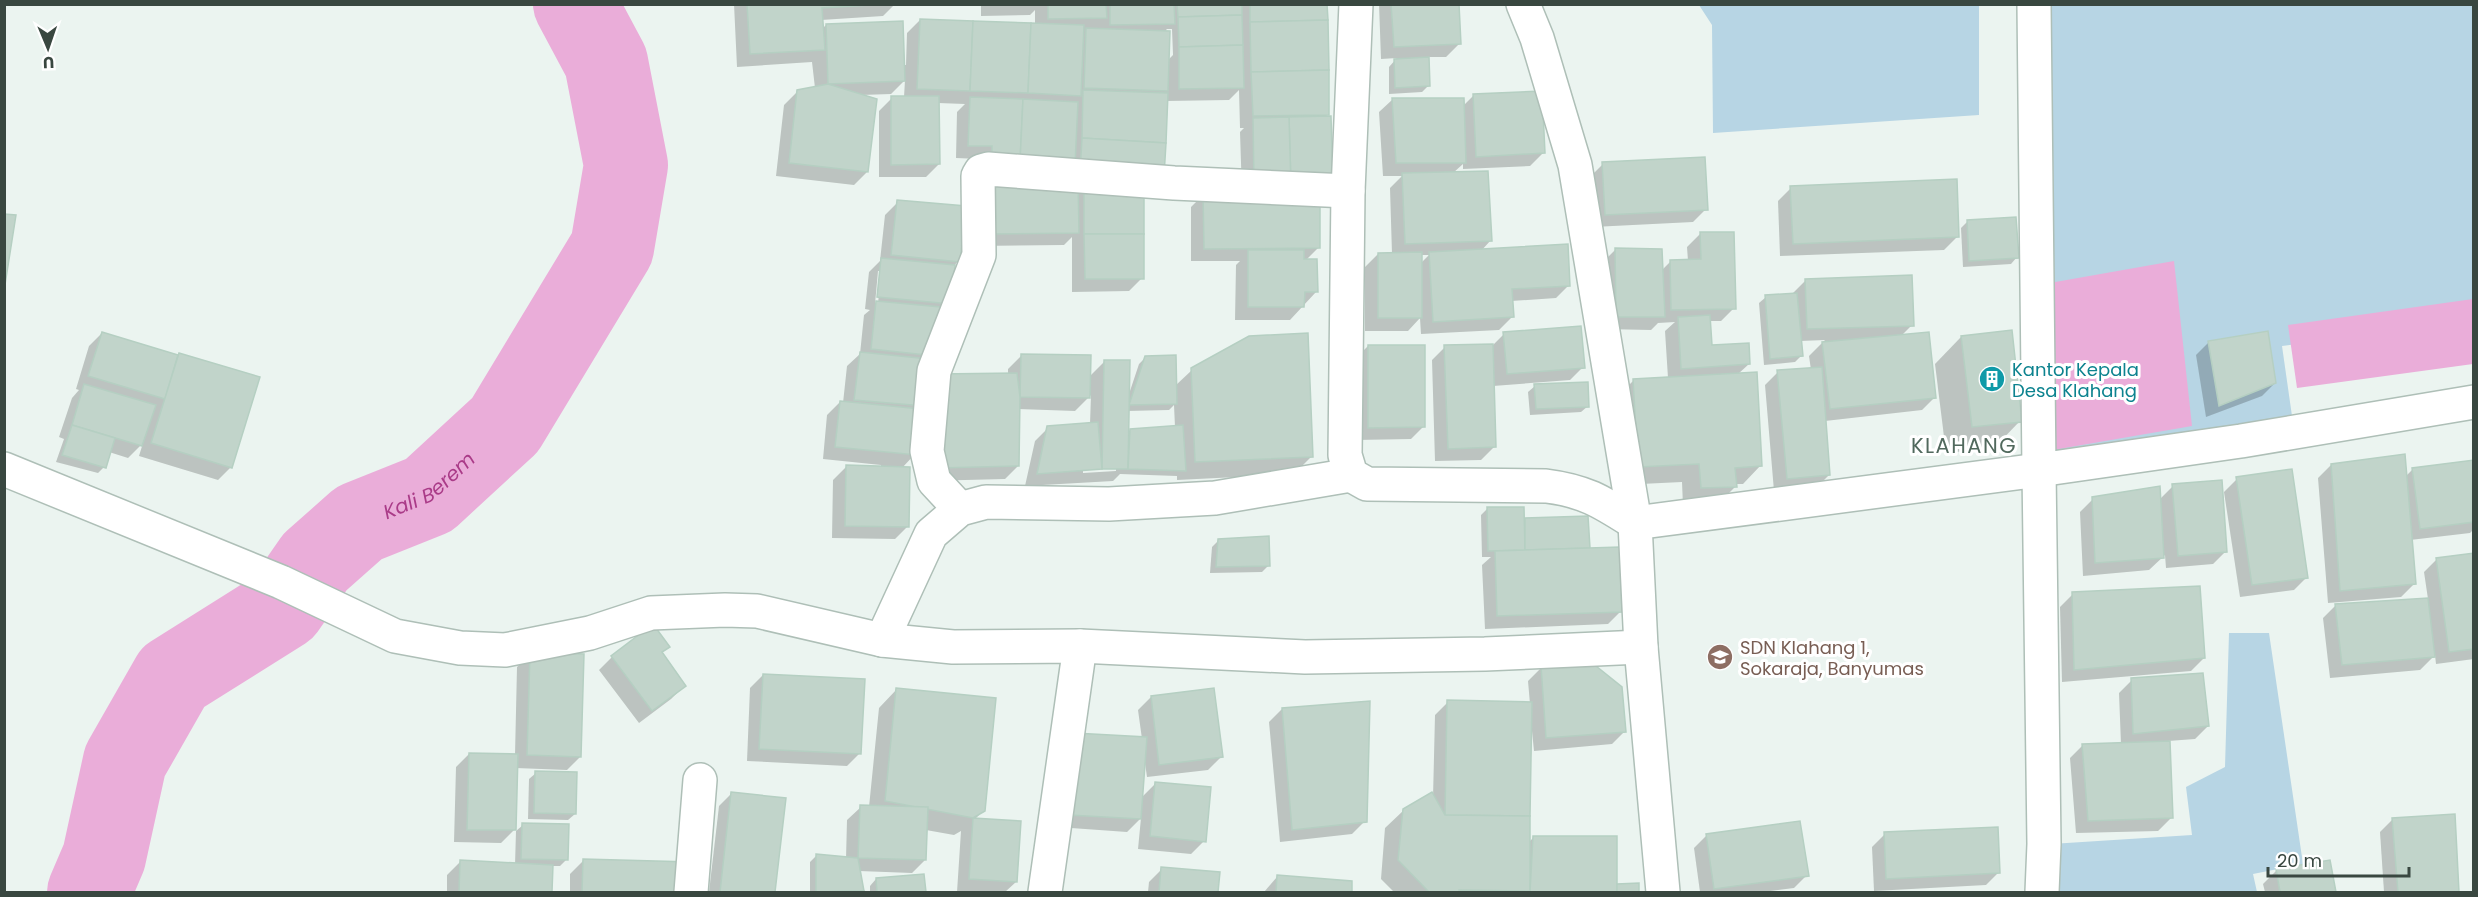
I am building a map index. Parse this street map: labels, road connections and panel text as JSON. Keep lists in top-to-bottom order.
{
  "districts": ["KLAHANG"],
  "water": ["Kali Berem"],
  "places": {
    "building": ["Kantor Kepala Desa Klahang"],
    "school or university": ["SDN Klahang 1, Sokaraja, Banyumas"]
  },
  "scale_bar": "20 m",
  "north": "bottom"
}
